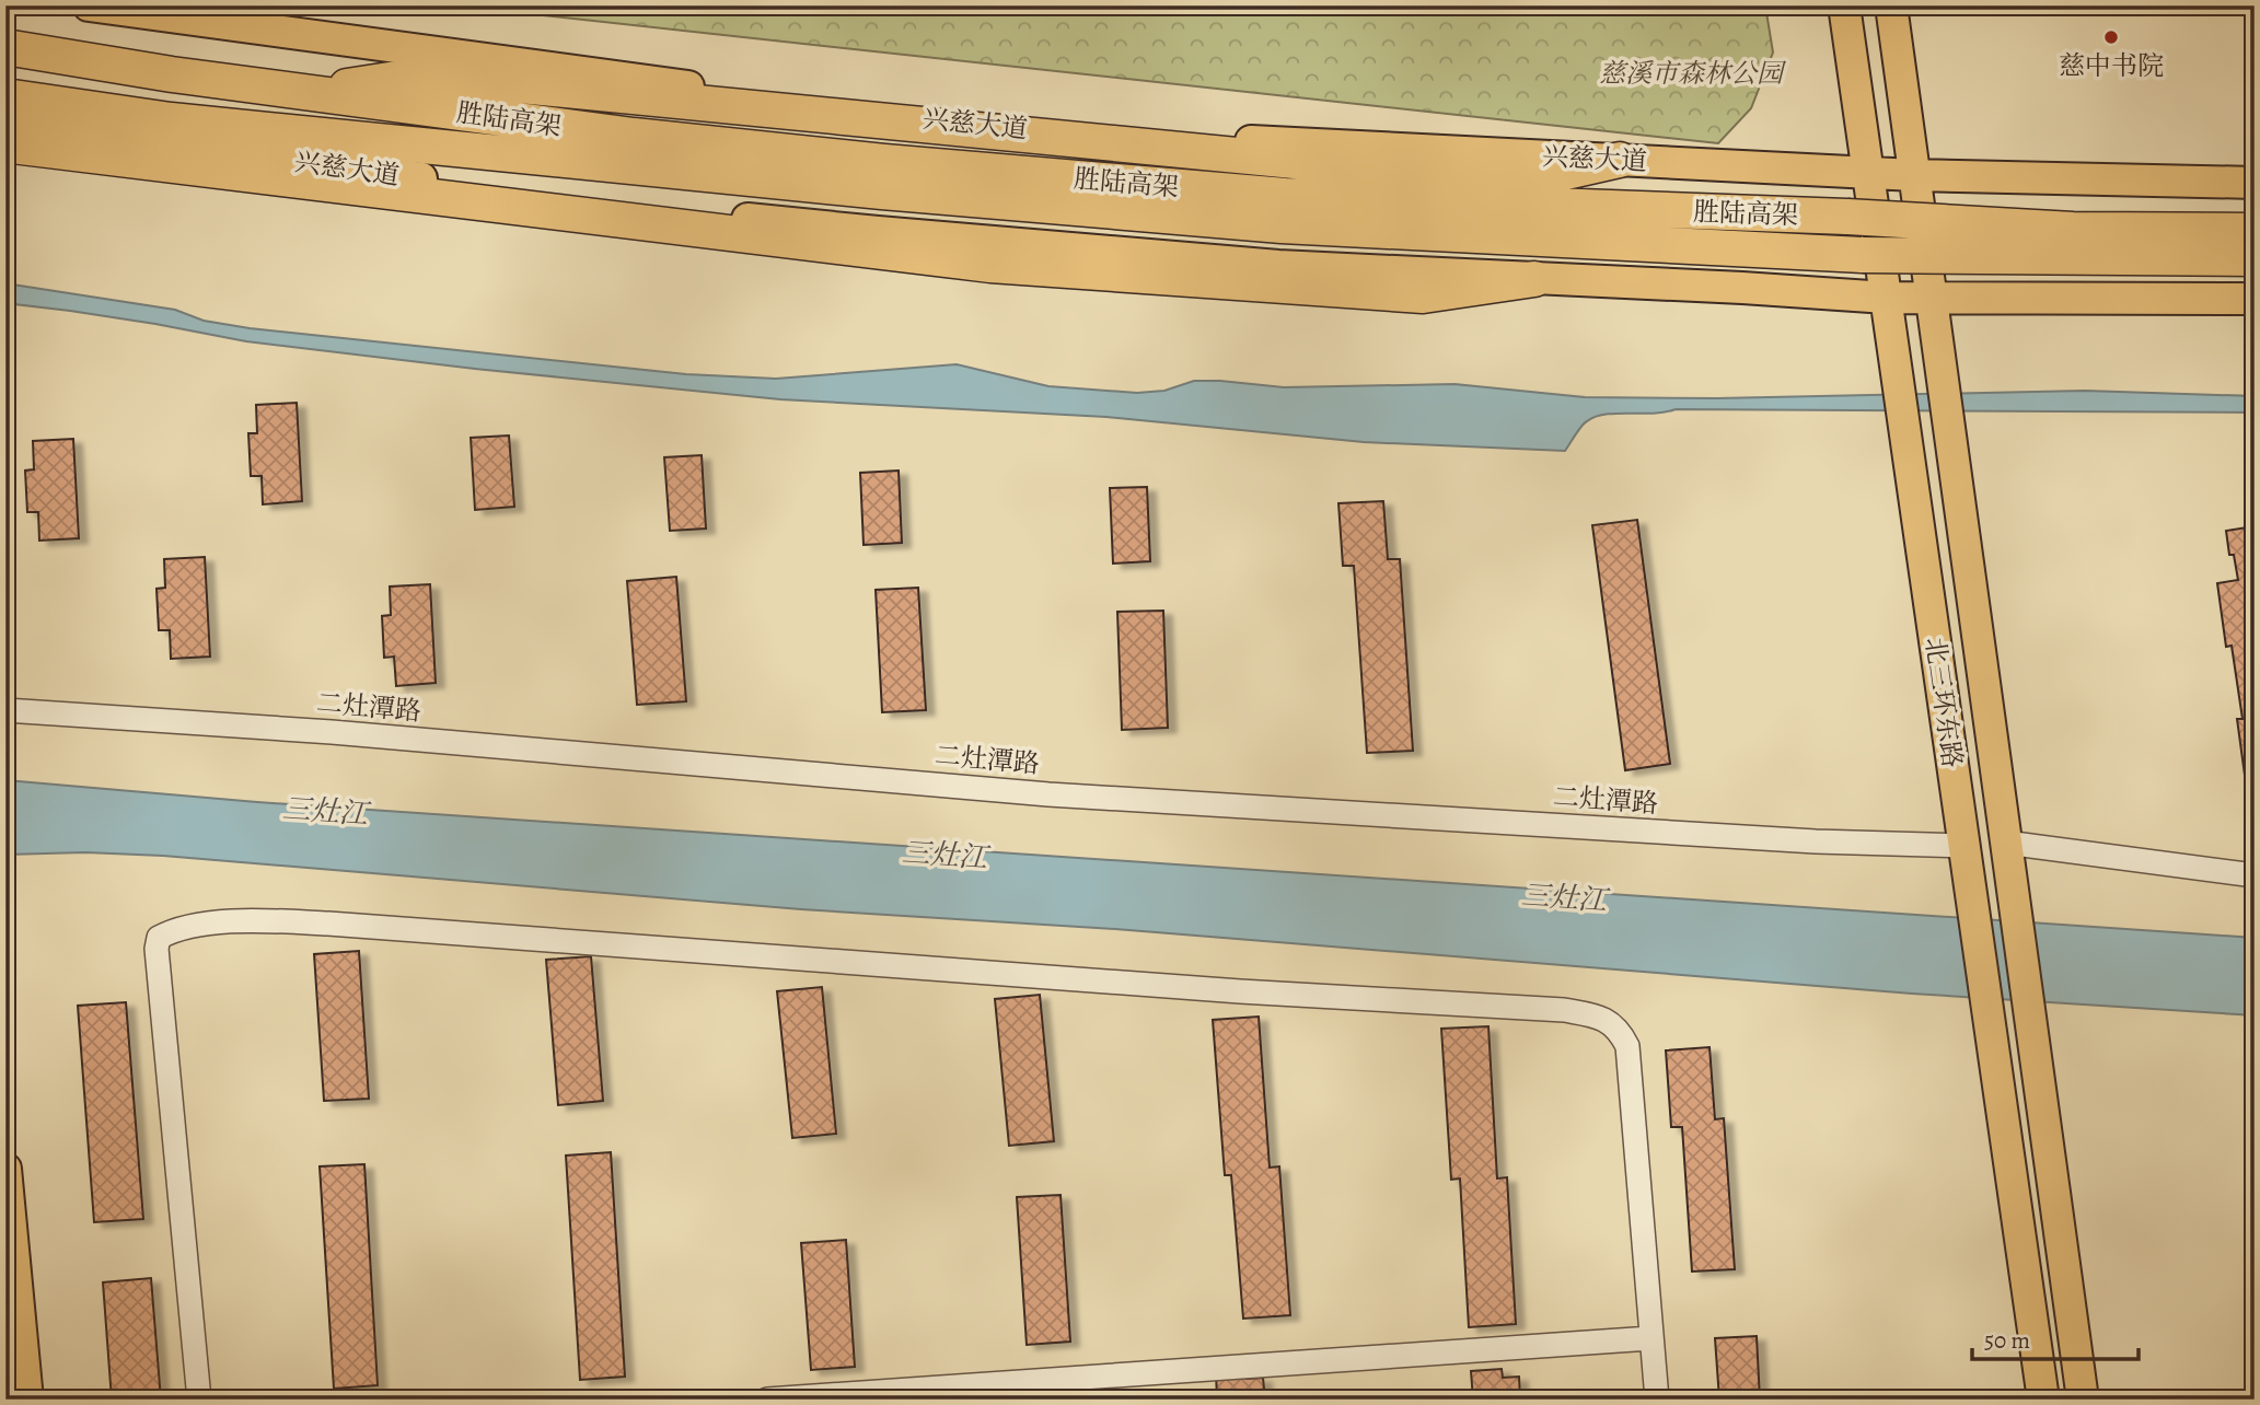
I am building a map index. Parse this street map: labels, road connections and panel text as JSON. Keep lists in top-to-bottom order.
{
  "streets": {
    "highway": ["胜陆高架"],
    "main road": ["兴慈大道", "北三环东路"],
    "street": ["二灶潭路"]
  },
  "crossings": [
    ["兴慈大道", "北三环东路"],
    ["北三环东路", "二灶潭路"]
  ],
  "water": ["三灶江"],
  "parks": ["慈溪市森林公园"],
  "places": ["慈中书院"],
  "scale_bar": "50 m"
}
